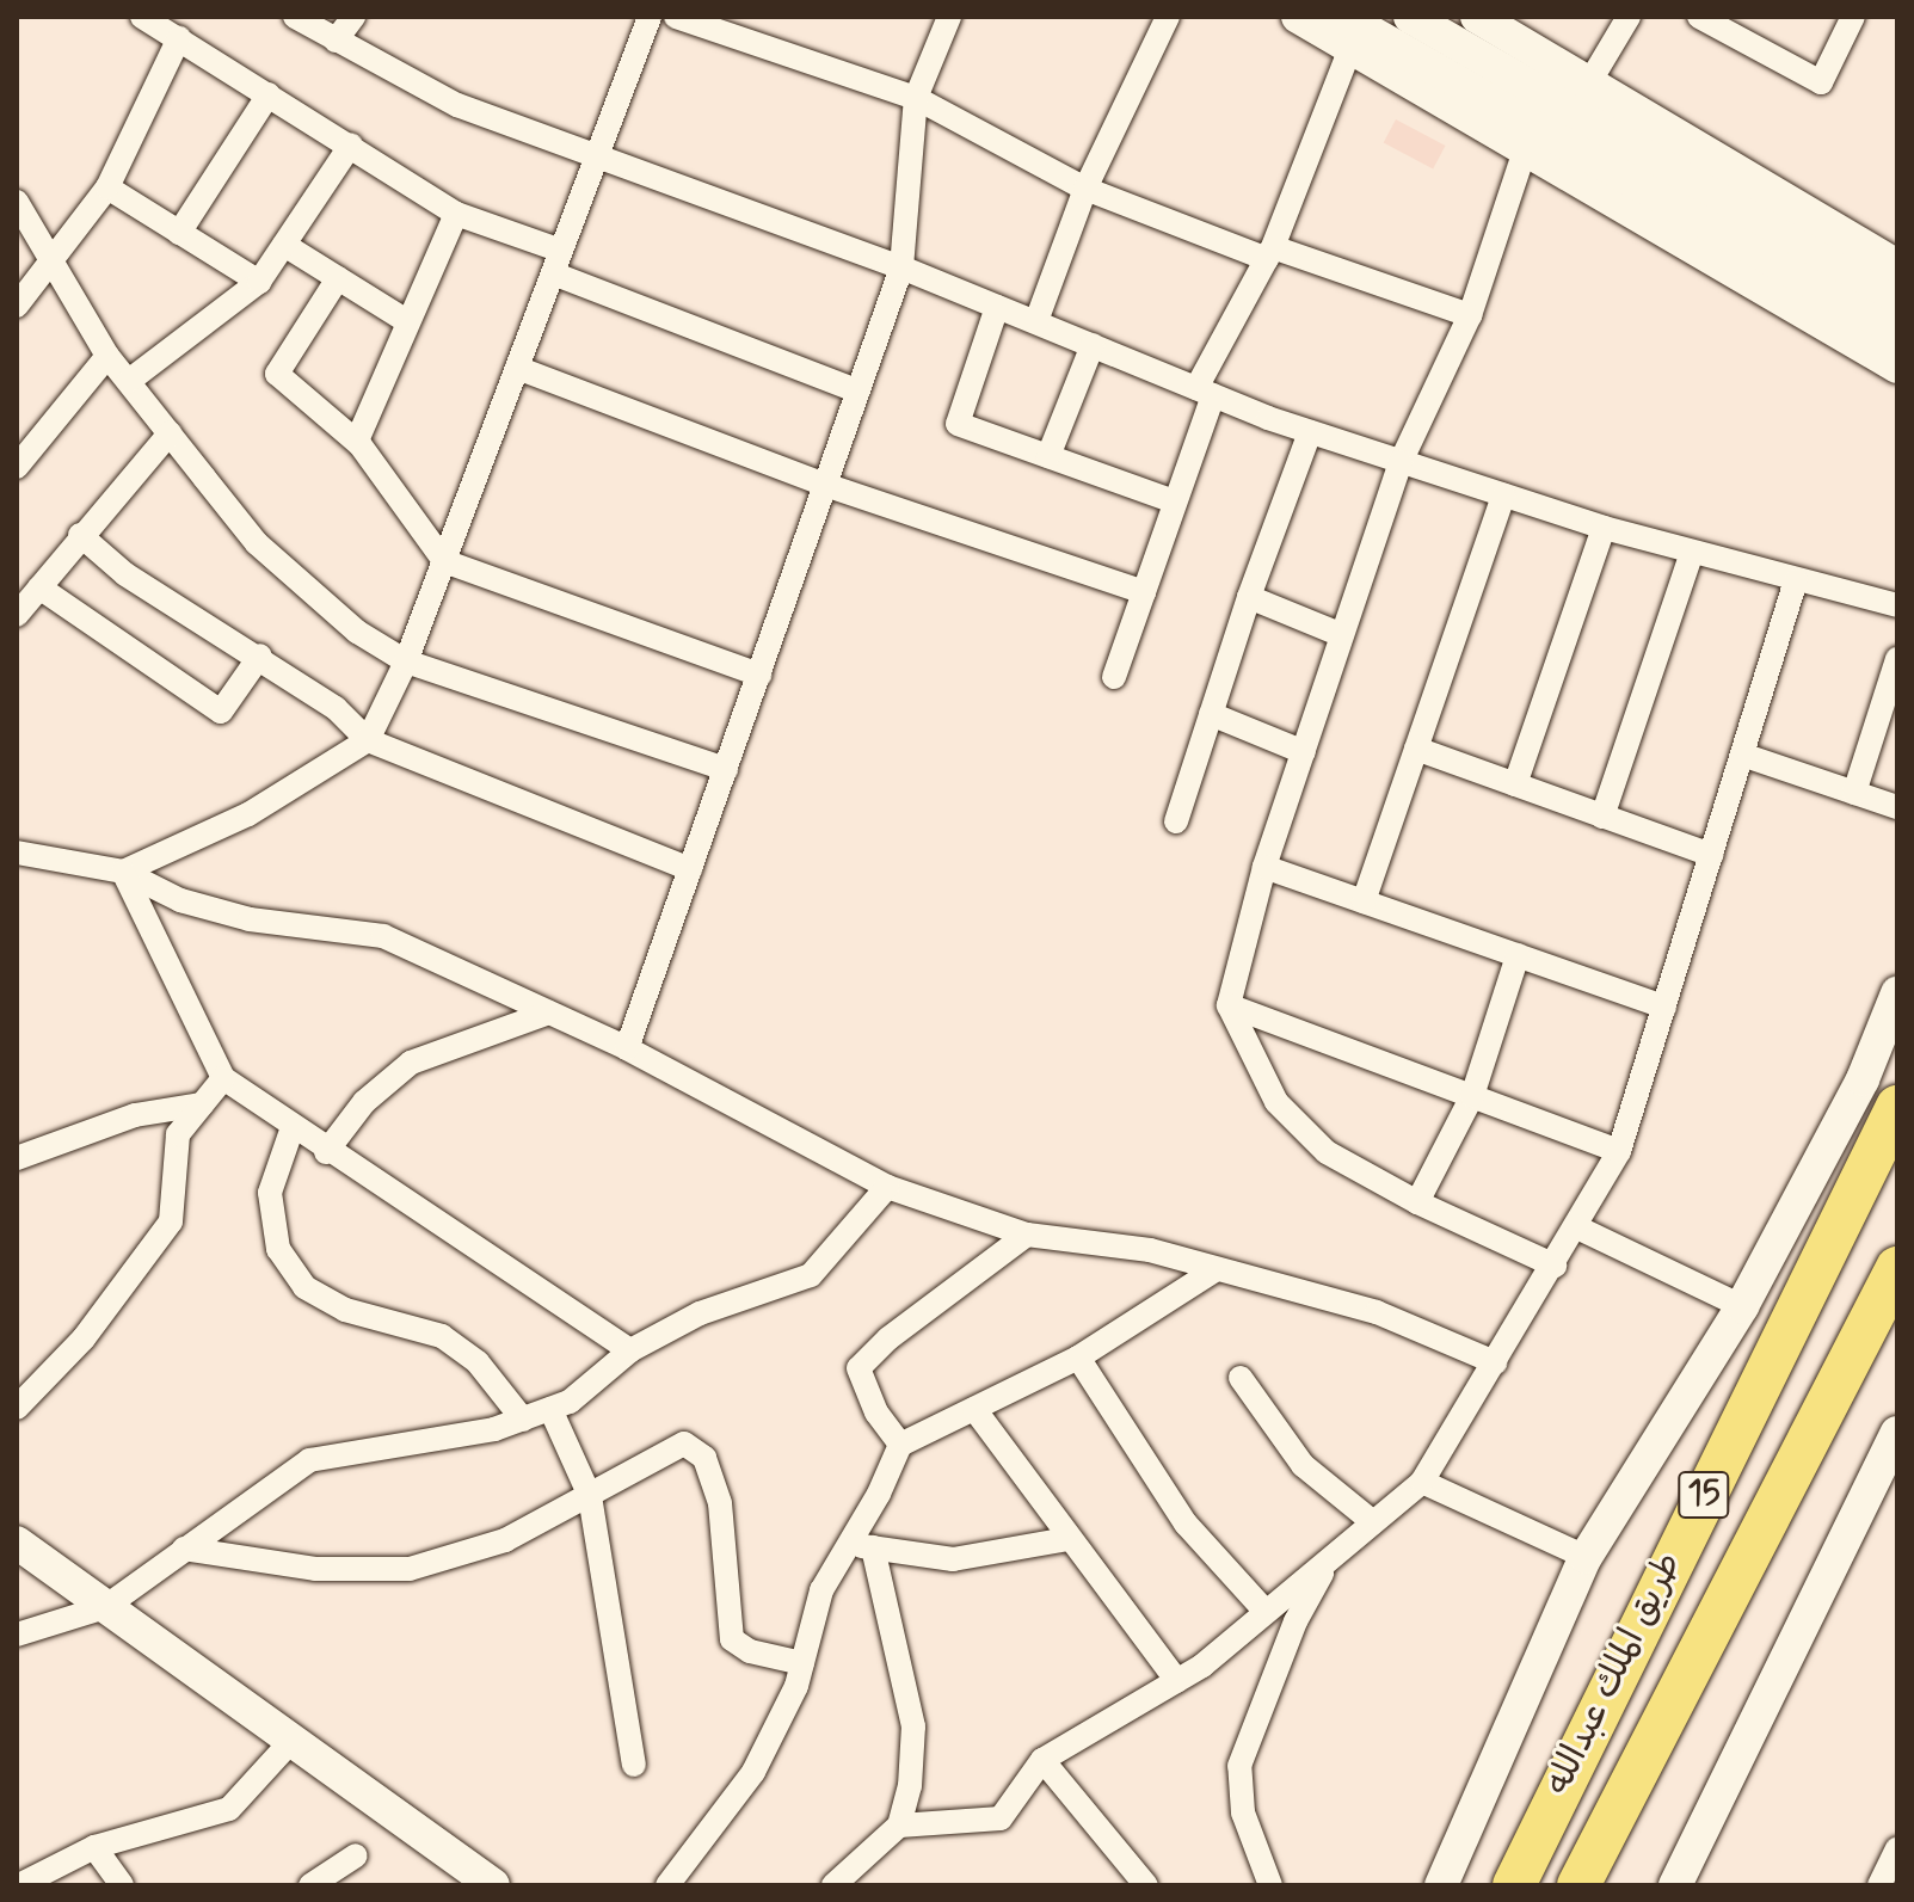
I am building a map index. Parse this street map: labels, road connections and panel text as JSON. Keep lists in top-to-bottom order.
{
  "streets": {
    "highway": ["15", "طريق الملك عبدالله"]
  }
}
